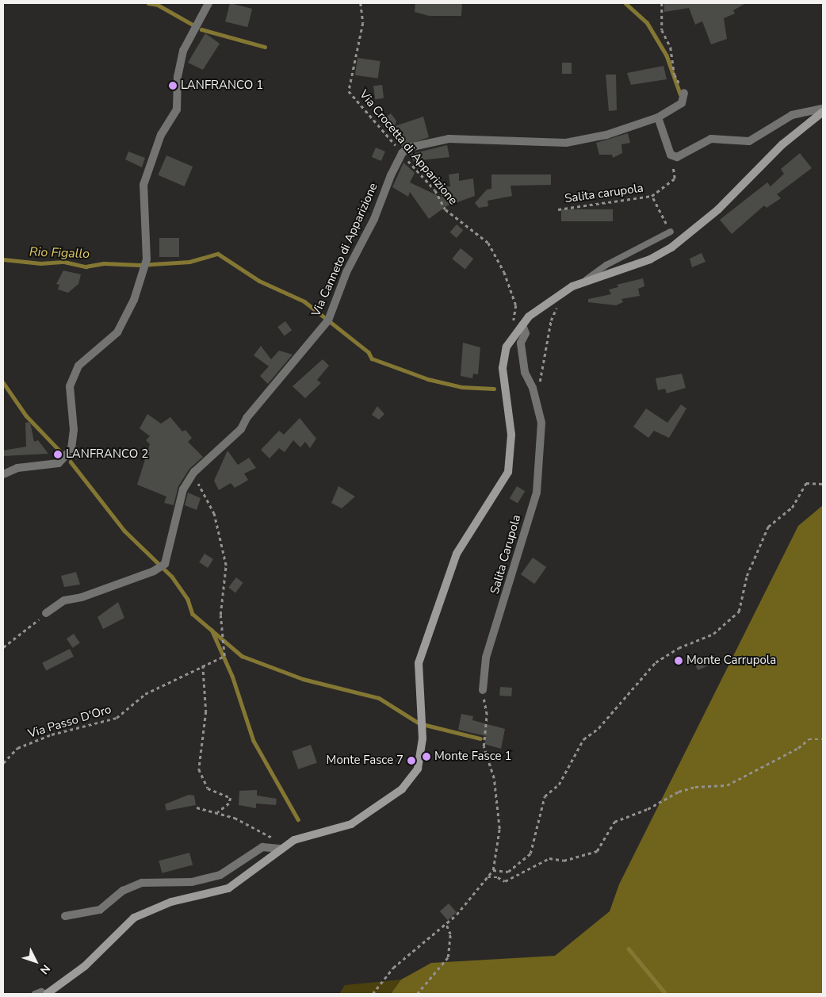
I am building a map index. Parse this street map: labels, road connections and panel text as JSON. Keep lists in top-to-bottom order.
{
  "streets": {
    "street": ["Via Canneto di Apparizione", "Salita Carupola"],
    "path": ["Via Crocetta di Apparizione", "Salita carupola", "Via Passo D'Oro"]
  },
  "crossings": [
    ["Via Crocetta di Apparizione", "Via Canneto di Apparizione"],
    ["Via Crocetta di Apparizione", "Salita Carupola"],
    ["Salita carupola", "Salita Carupola"],
    ["Via Canneto di Apparizione", "Via Passo D'Oro"]
  ],
  "water": ["Rio Figallo"],
  "places": [
    "LANFRANCO 1",
    "LANFRANCO 2",
    "Monte Carrupola",
    "Monte Fasce 1",
    "Monte Fasce 7"
  ],
  "north": "bottom right"
}
